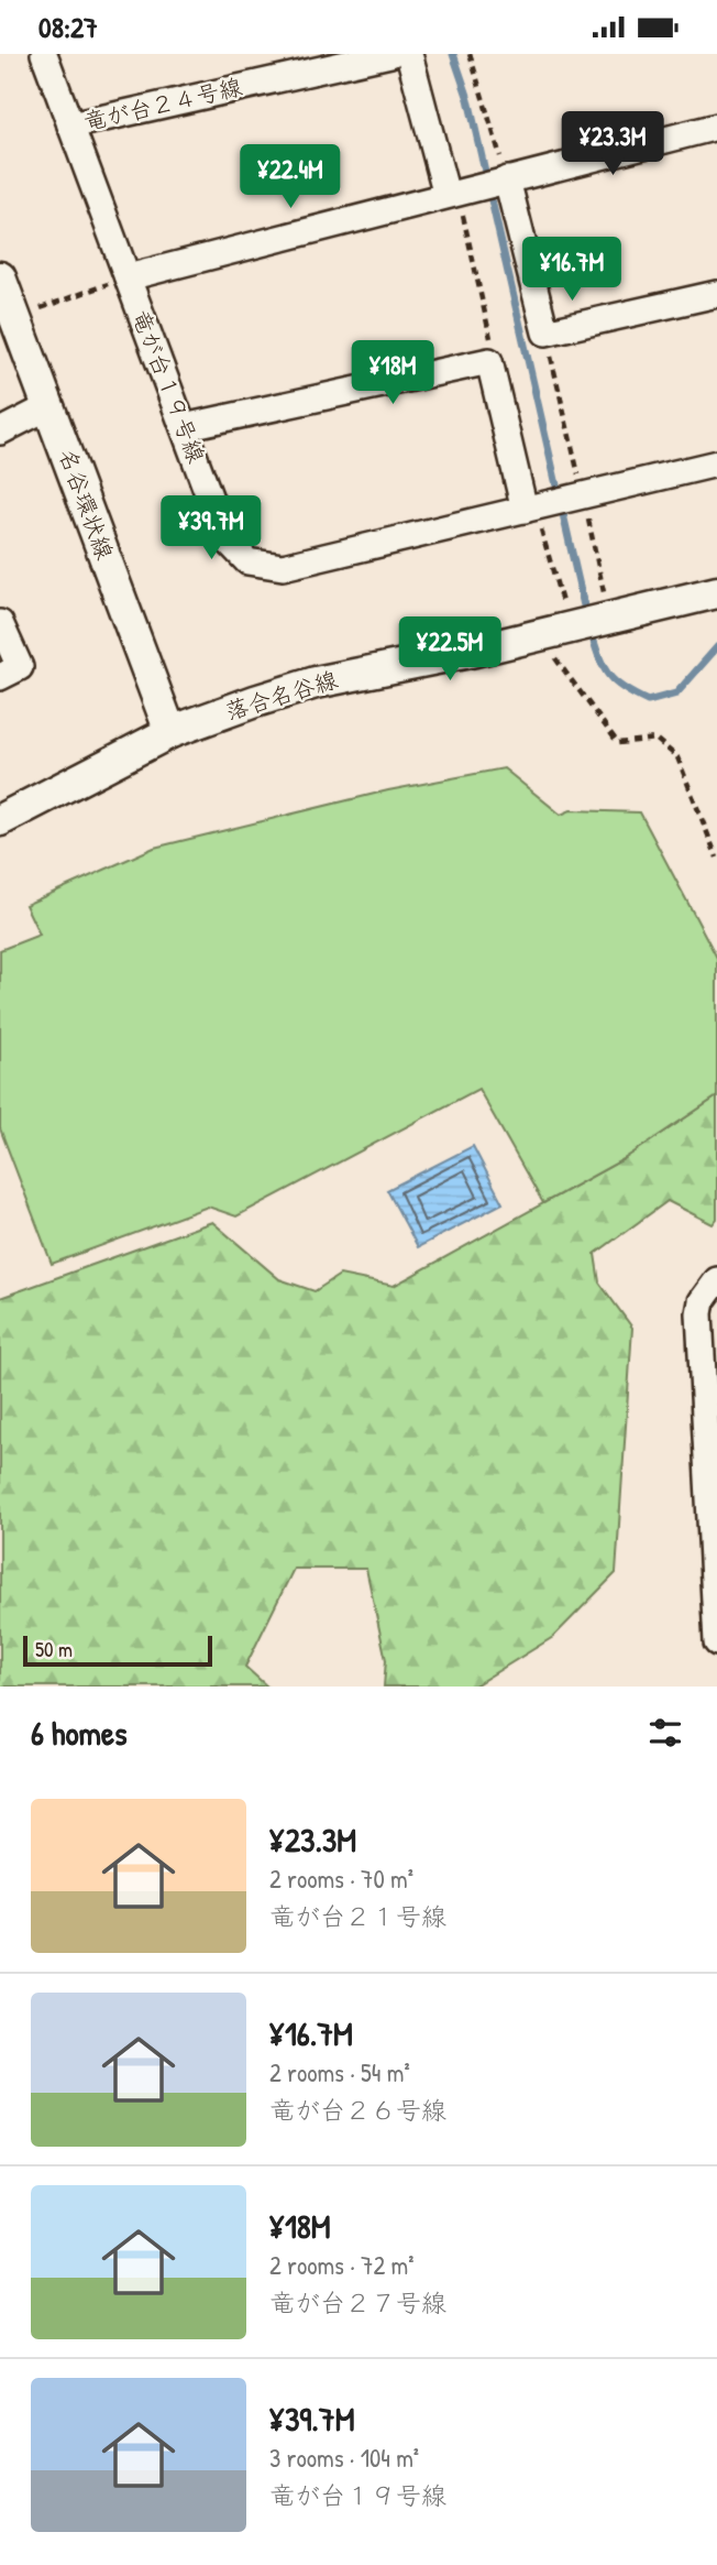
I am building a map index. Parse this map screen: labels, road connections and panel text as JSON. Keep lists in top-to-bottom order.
{
  "streets": {
    "street": [
      "竜が台２４号線",
      "竜が台１９号線",
      "名谷環状線",
      "落合名谷線"
    ]
  },
  "crossings": [
    ["竜が台２４号線", "竜が台１９号線"],
    ["名谷環状線", "落合名谷線"]
  ],
  "scale_bar": "50 m",
  "page": {
    "status": "08:27",
    "price": [
      "¥23.3M",
      "¥22.4M",
      "¥16.7M",
      "¥18M",
      "¥39.7M",
      "¥22.5M"
    ],
    "scale": "50 m",
    "heading": "6 homes",
    "list": [
      {
        "name": "¥23.3M",
        "note": "2 rooms · 70 m² · 竜が台２１号線"
      },
      {
        "name": "¥16.7M",
        "note": "2 rooms · 54 m² · 竜が台２６号線"
      },
      {
        "name": "¥18M",
        "note": "2 rooms · 72 m² · 竜が台２７号線"
      },
      {
        "name": "¥39.7M",
        "note": "3 rooms · 104 m² · 竜が台１９号線"
      }
    ]
  }
}
